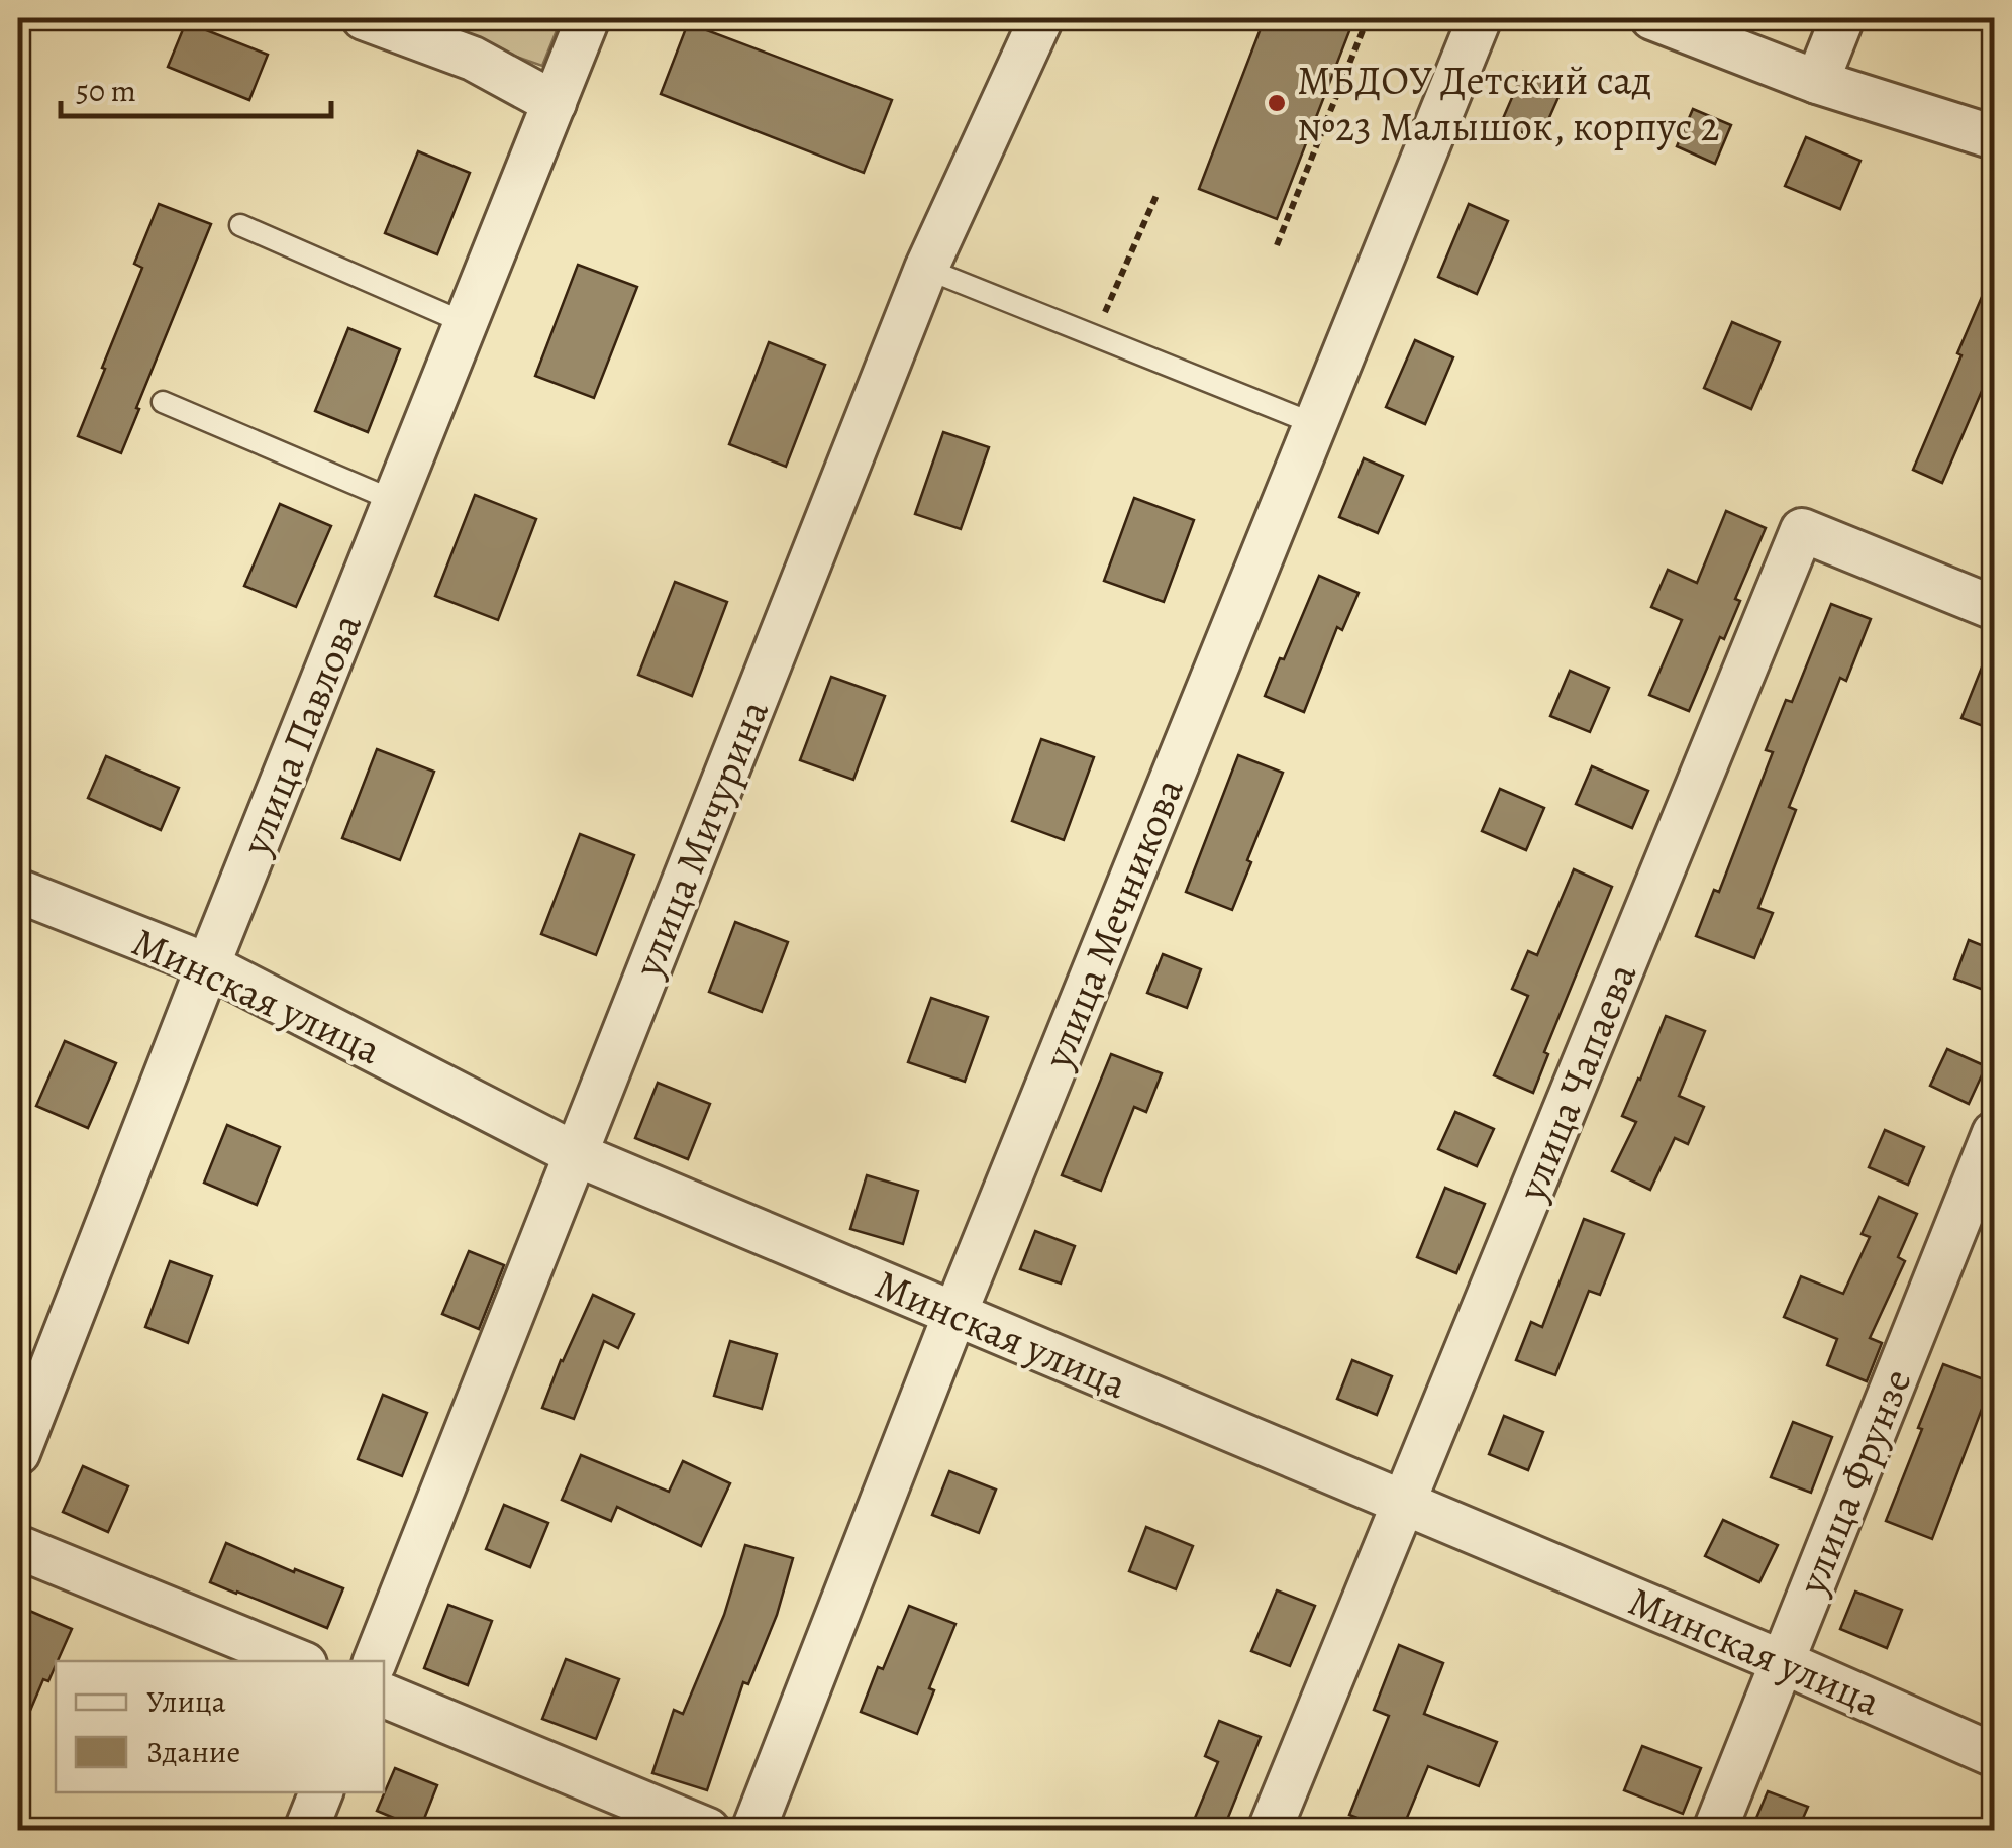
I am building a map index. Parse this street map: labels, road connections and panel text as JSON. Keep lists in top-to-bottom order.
{
  "streets": {
    "street": [
      "улица Павлова",
      "улица Мичурина",
      "улица Мечникова",
      "Минская улица",
      "улица Чапаева",
      "улица Фрунзе"
    ]
  },
  "crossings": [
    ["улица Павлова", "Минская улица"],
    ["улица Мичурина", "Минская улица"],
    ["улица Мечникова", "Минская улица"],
    ["Минская улица", "улица Чапаева"],
    ["Минская улица", "улица Фрунзе"]
  ],
  "places": ["МБДОУ Детский сад №23 Малышок, корпус 2"],
  "legend": ["Улица", "Здание"],
  "scale_bar": "50 m"
}
